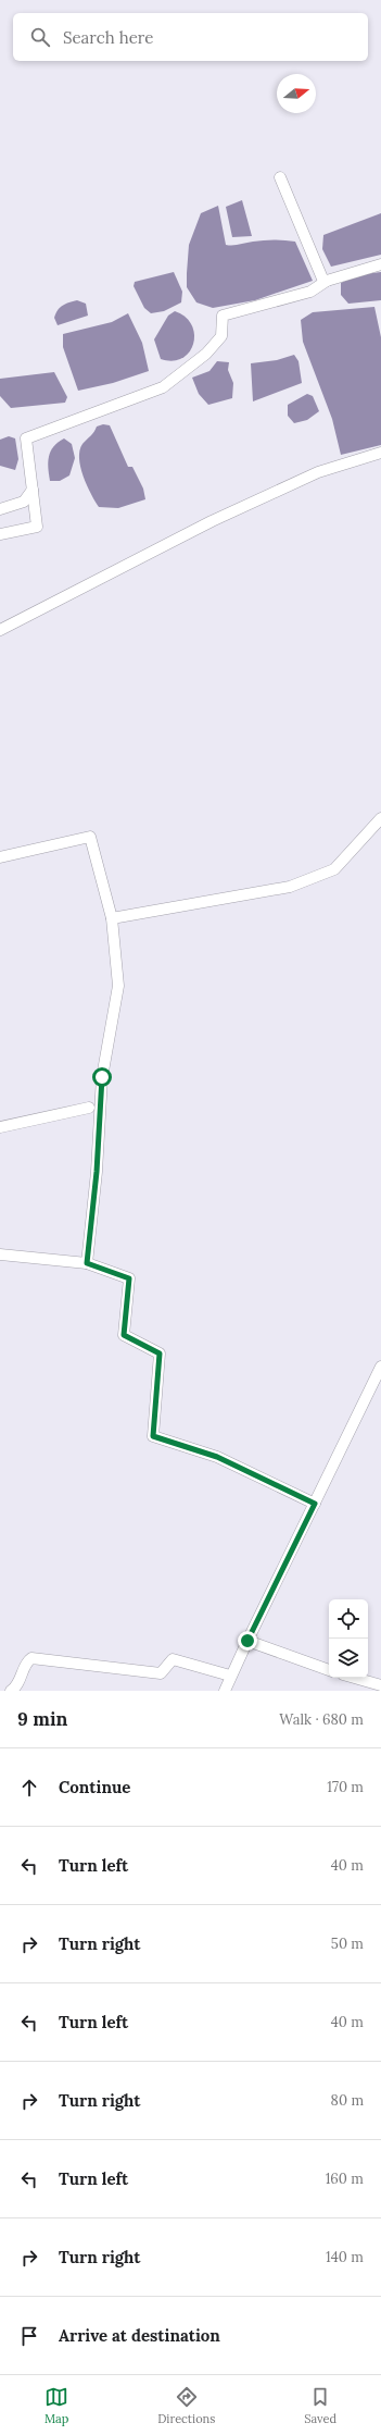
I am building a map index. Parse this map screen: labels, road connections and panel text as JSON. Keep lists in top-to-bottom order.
{
  "north": "right",
  "page": {
    "search": "Search here",
    "heading": ["9 min", "Walk · 680 m"],
    "list": [
      ["Continue", "170 m"],
      ["Turn left", "40 m"],
      ["Turn right", "50 m"],
      ["Turn left", "40 m"],
      ["Turn right", "80 m"],
      ["Turn left", "160 m"],
      ["Turn right", "140 m"],
      "Arrive at destination"
    ],
    "nav": ["Map", "Directions", "Saved"]
  }
}
